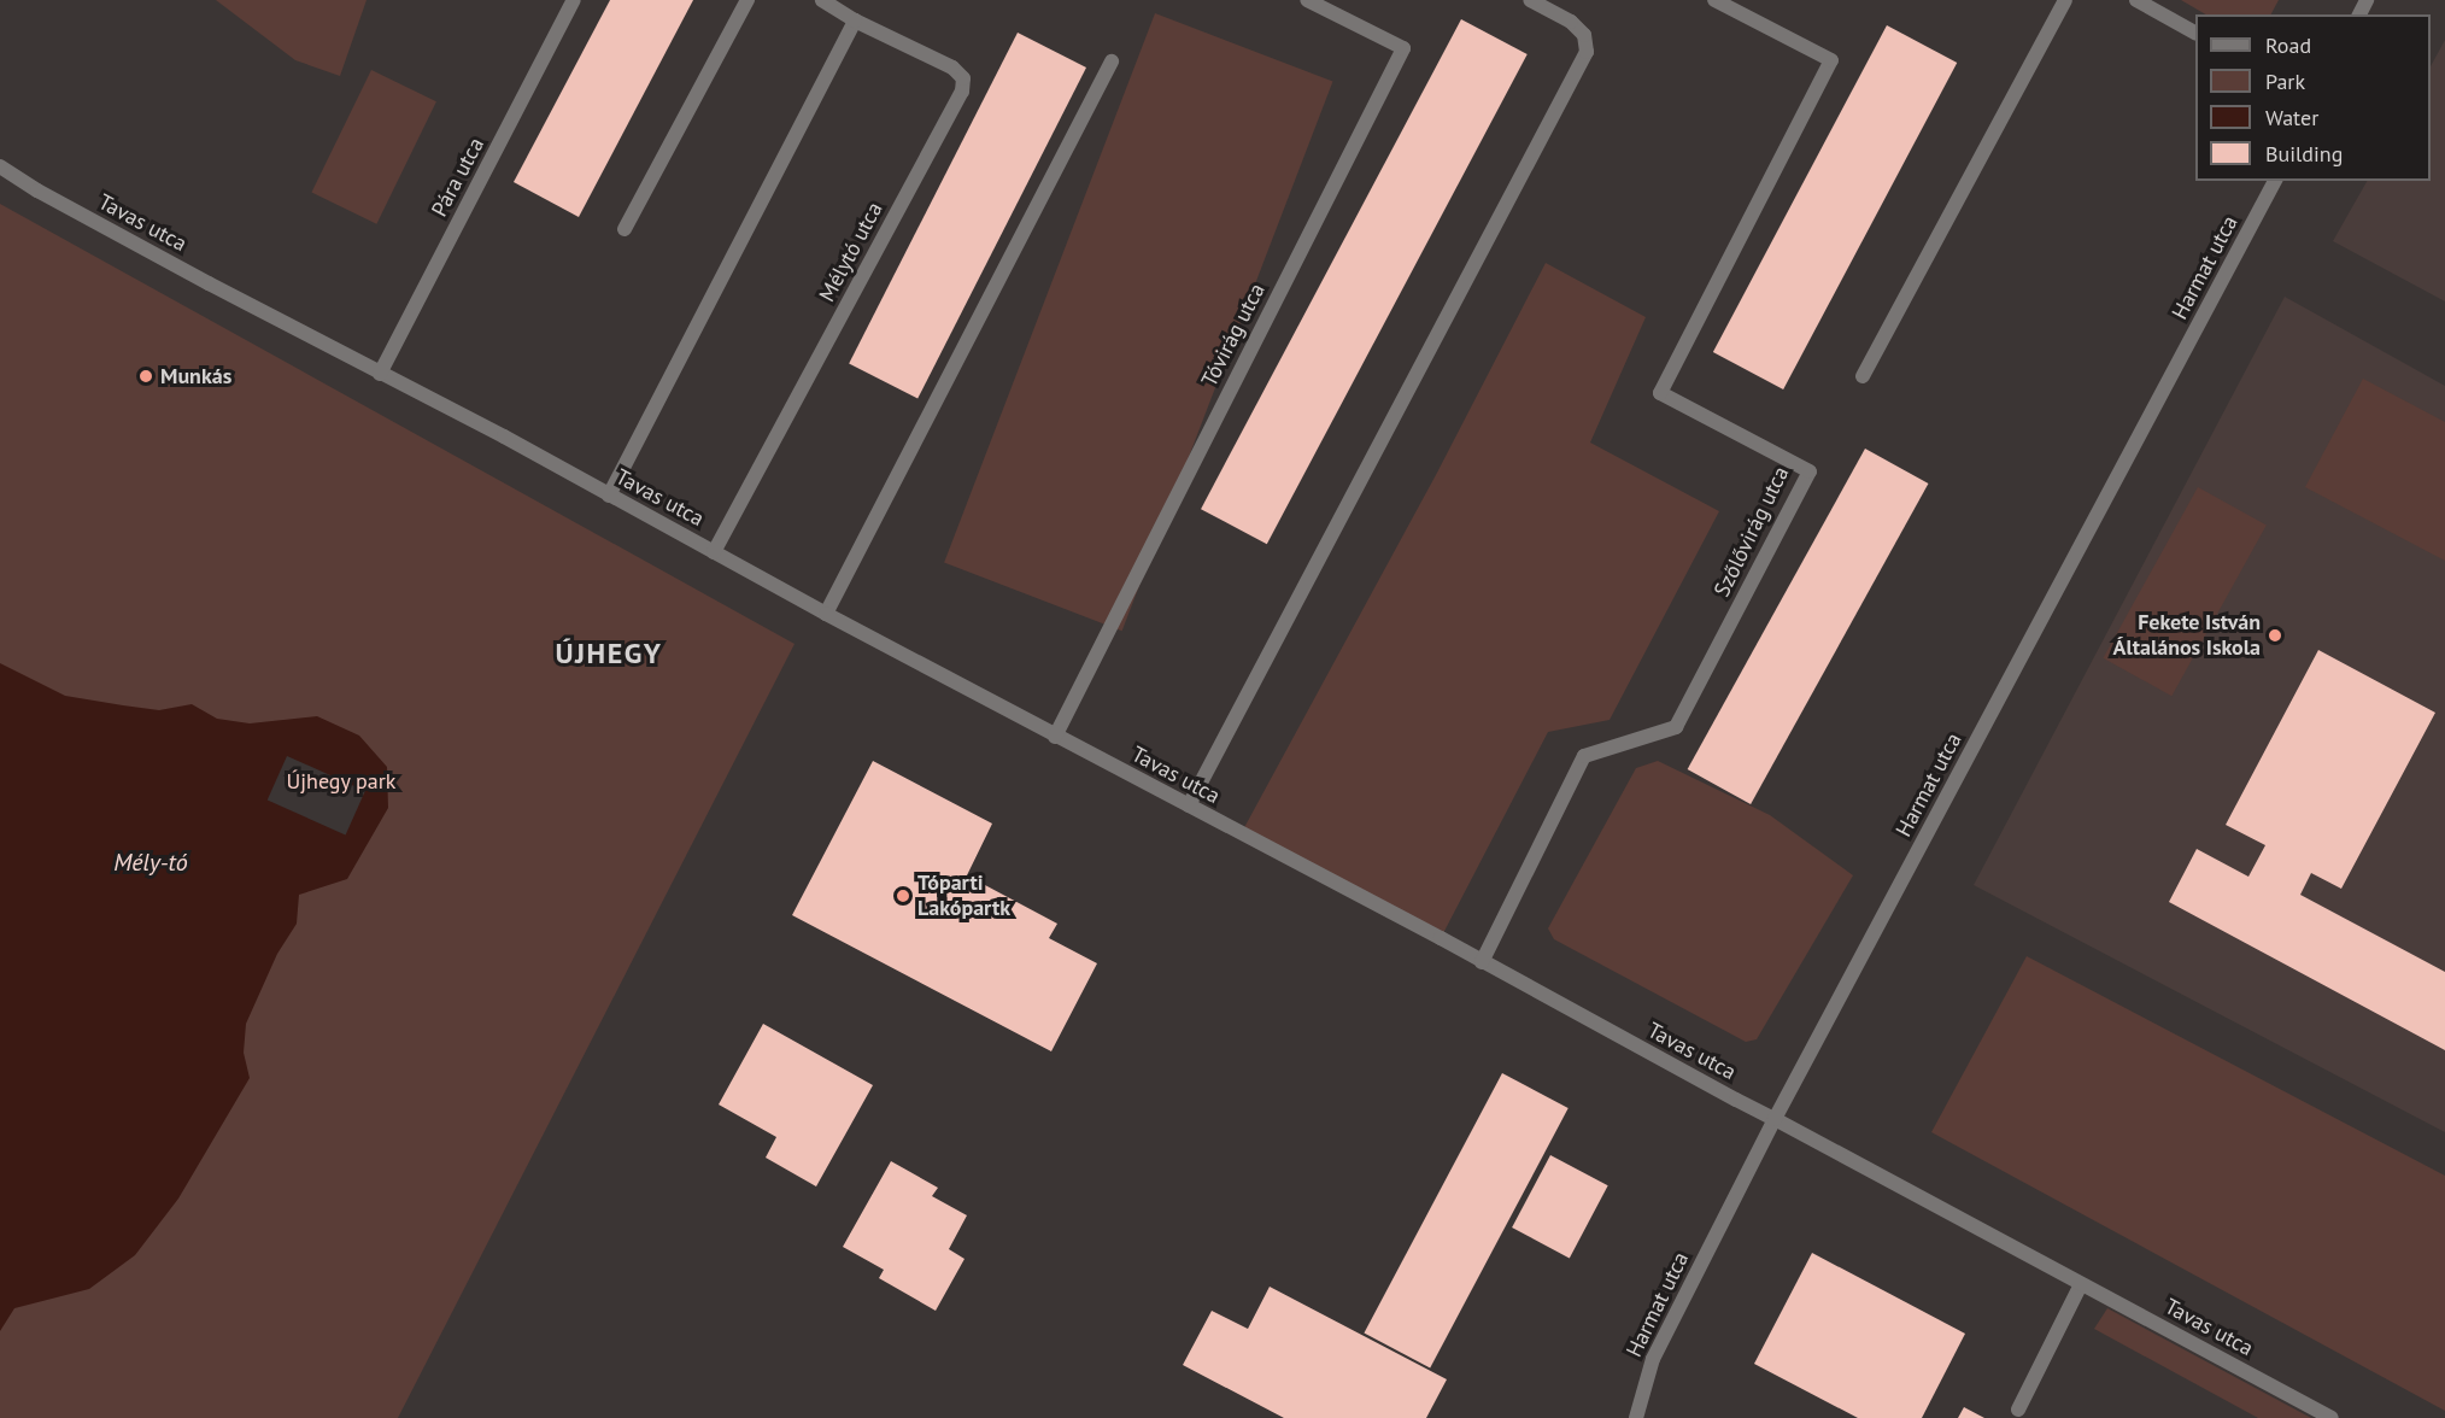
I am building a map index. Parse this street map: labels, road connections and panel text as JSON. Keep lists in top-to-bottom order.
{
  "streets": {
    "street": [
      "Pára utca",
      "Tavas utca",
      "Mélytó utca",
      "Harmat utca",
      "Tóvirág utca",
      "Szőlővirág utca"
    ]
  },
  "crossings": [
    ["Pára utca", "Tavas utca"],
    ["Tavas utca", "Mélytó utca"],
    ["Tavas utca", "Harmat utca"],
    ["Tavas utca", "Tóvirág utca"],
    ["Tavas utca", "Szőlővirág utca"]
  ],
  "districts": ["ÚJHEGY"],
  "water": ["Mély-tó"],
  "parks": ["Újhegy park"],
  "places": ["Munkás", "Fekete István Általános Iskola", "Tóparti Lakópartk"],
  "legend": [
    "Road",
    "Park",
    "Water",
    "Building"
  ]
}
